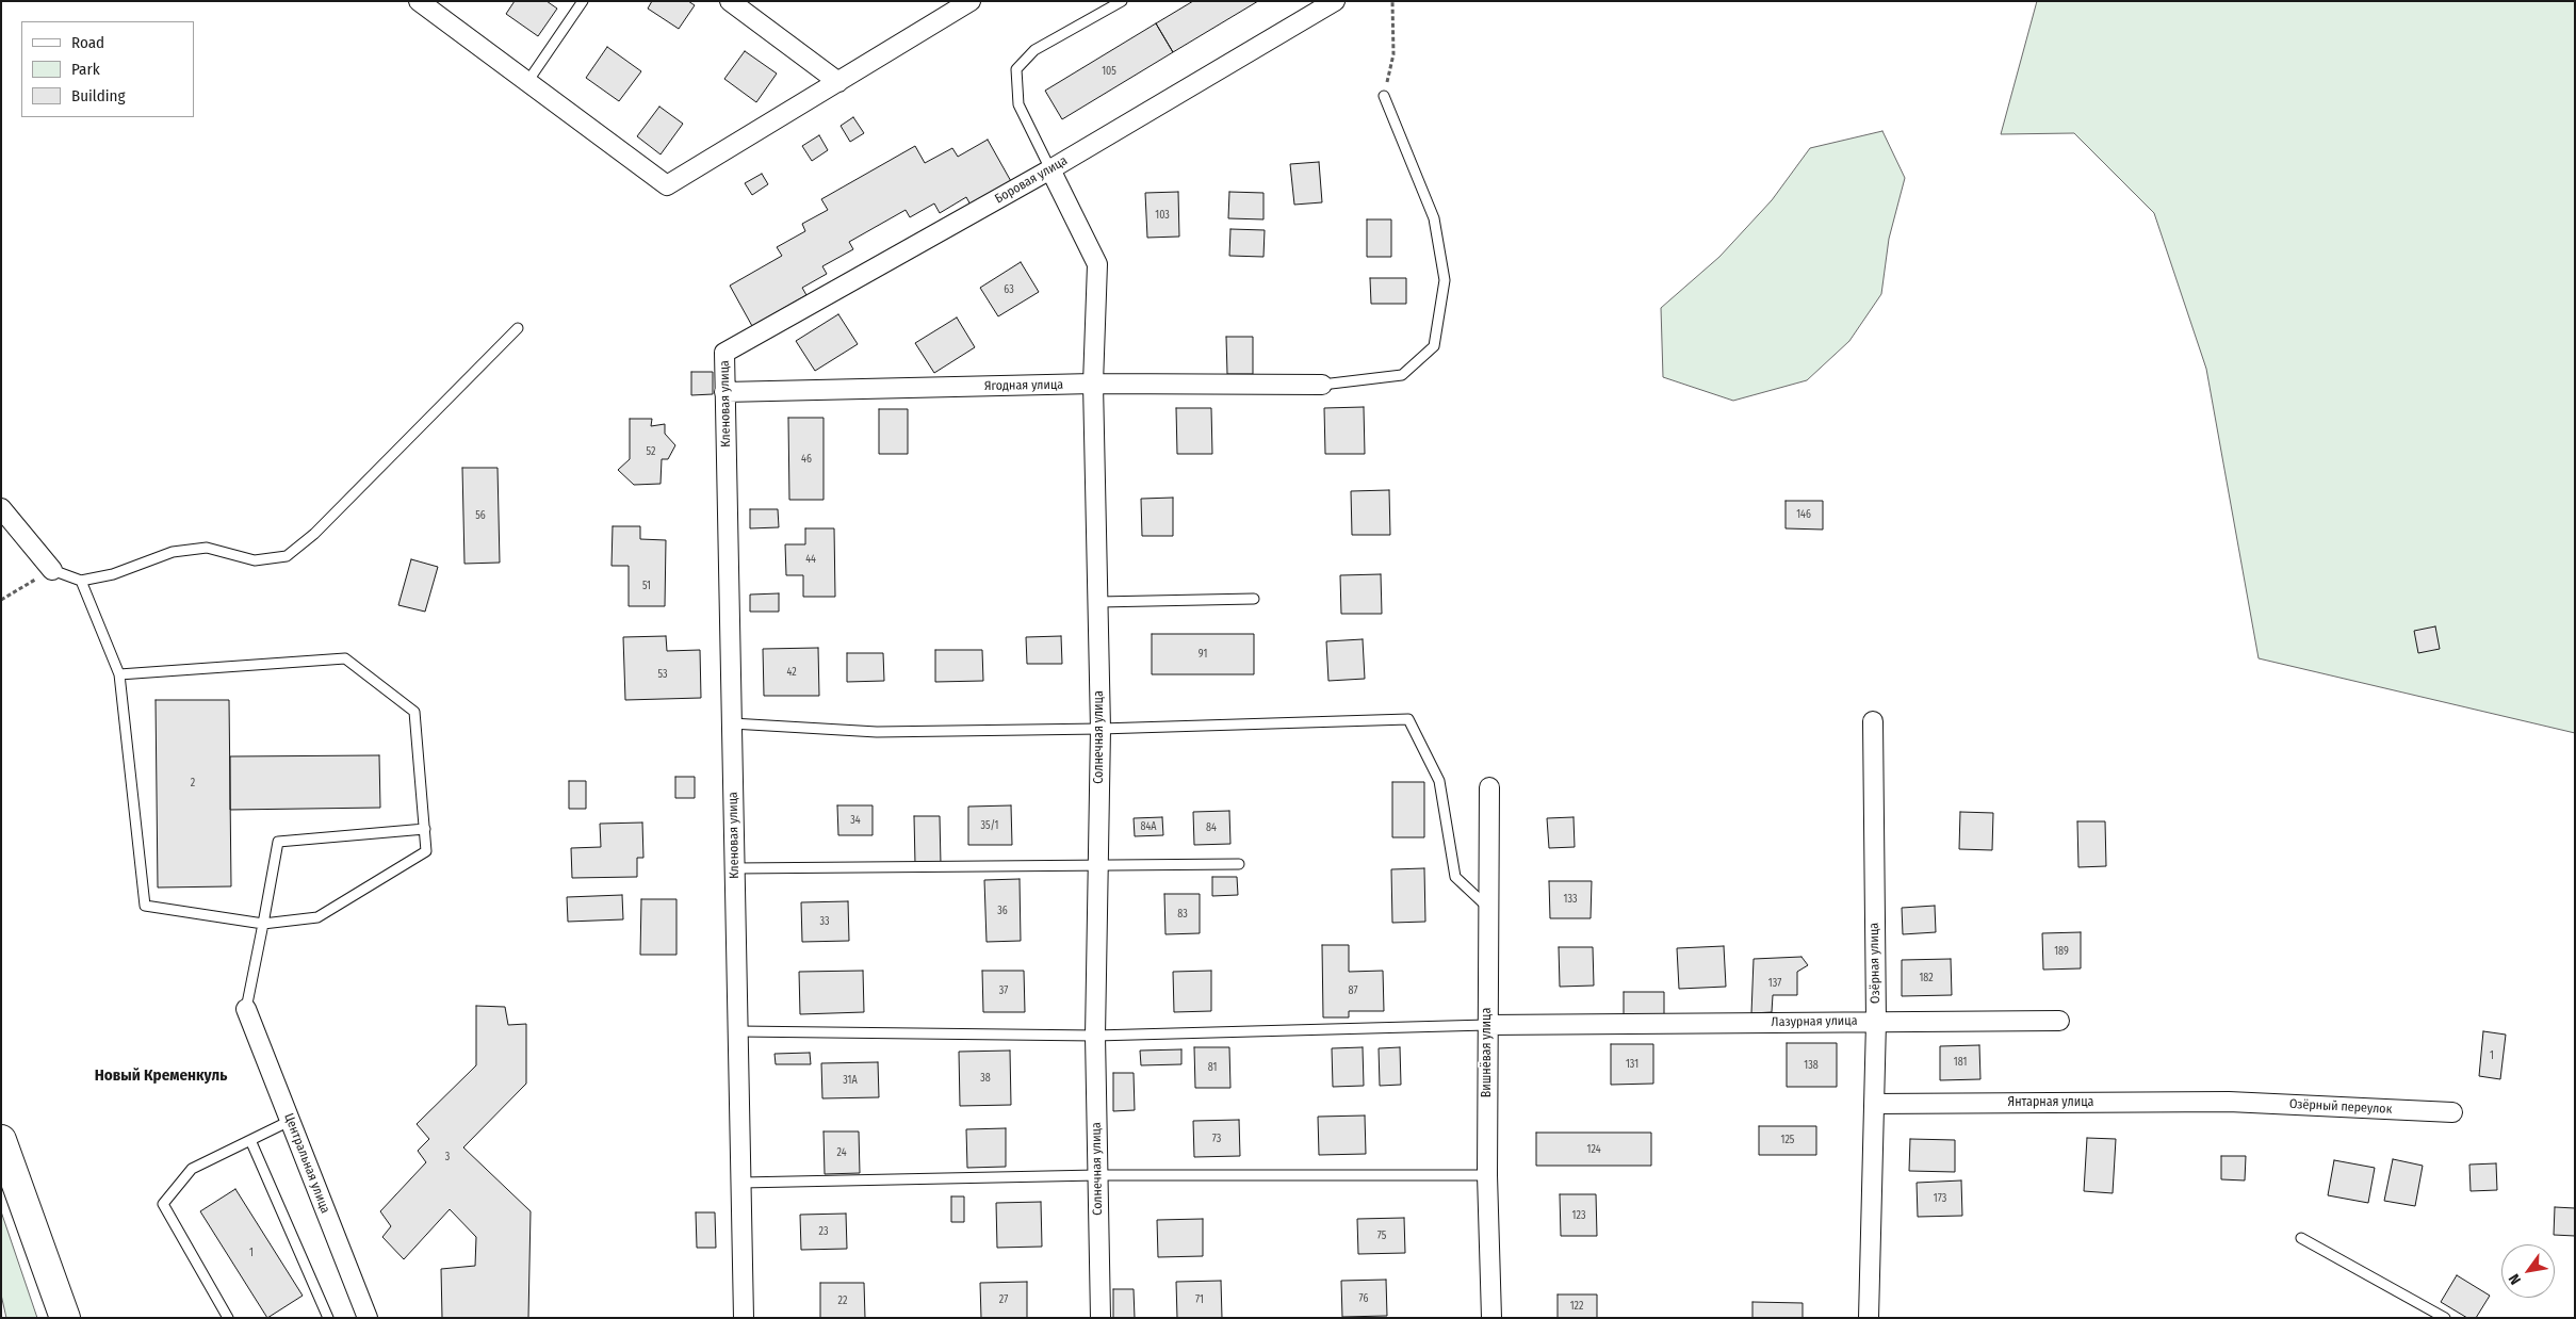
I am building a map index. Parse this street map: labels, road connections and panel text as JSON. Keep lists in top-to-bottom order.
{
  "streets": {
    "street": [
      "Боровая улица",
      "Ягодная улица",
      "Кленовая улица",
      "Солнечная улица",
      "Озёрная улица",
      "Лазурная улица",
      "Вишнёвая улица",
      "Янтарная улица",
      "Озёрный переулок",
      "Центральная улица"
    ]
  },
  "crossings": [
    ["Боровая улица", "Кленовая улица"],
    ["Боровая улица", "Солнечная улица"],
    ["Ягодная улица", "Кленовая улица"],
    ["Ягодная улица", "Солнечная улица"],
    ["Озёрная улица", "Лазурная улица"],
    ["Лазурная улица", "Вишнёвая улица"],
    ["Лазурная улица", "Янтарная улица"],
    ["Янтарная улица", "Озёрный переулок"]
  ],
  "districts": ["Новый Кременкуль"],
  "house_numbers": [
    "105",
    "103",
    "63",
    "52",
    "46",
    "146",
    "56",
    "44",
    "51",
    "91",
    "42",
    "53",
    "2",
    "34",
    "35/1",
    "84А",
    "84",
    "133",
    "36",
    "83",
    "33",
    "189",
    "182",
    "137",
    "37",
    "87",
    "1",
    "181",
    "131",
    "138",
    "81",
    "38",
    "31А",
    "73",
    "125",
    "124",
    "24",
    "3",
    "173",
    "123",
    "23",
    "75",
    "1",
    "76",
    "27",
    "71",
    "22",
    "122"
  ],
  "legend": ["Road", "Park", "Building"],
  "north": "bottom left"
}
